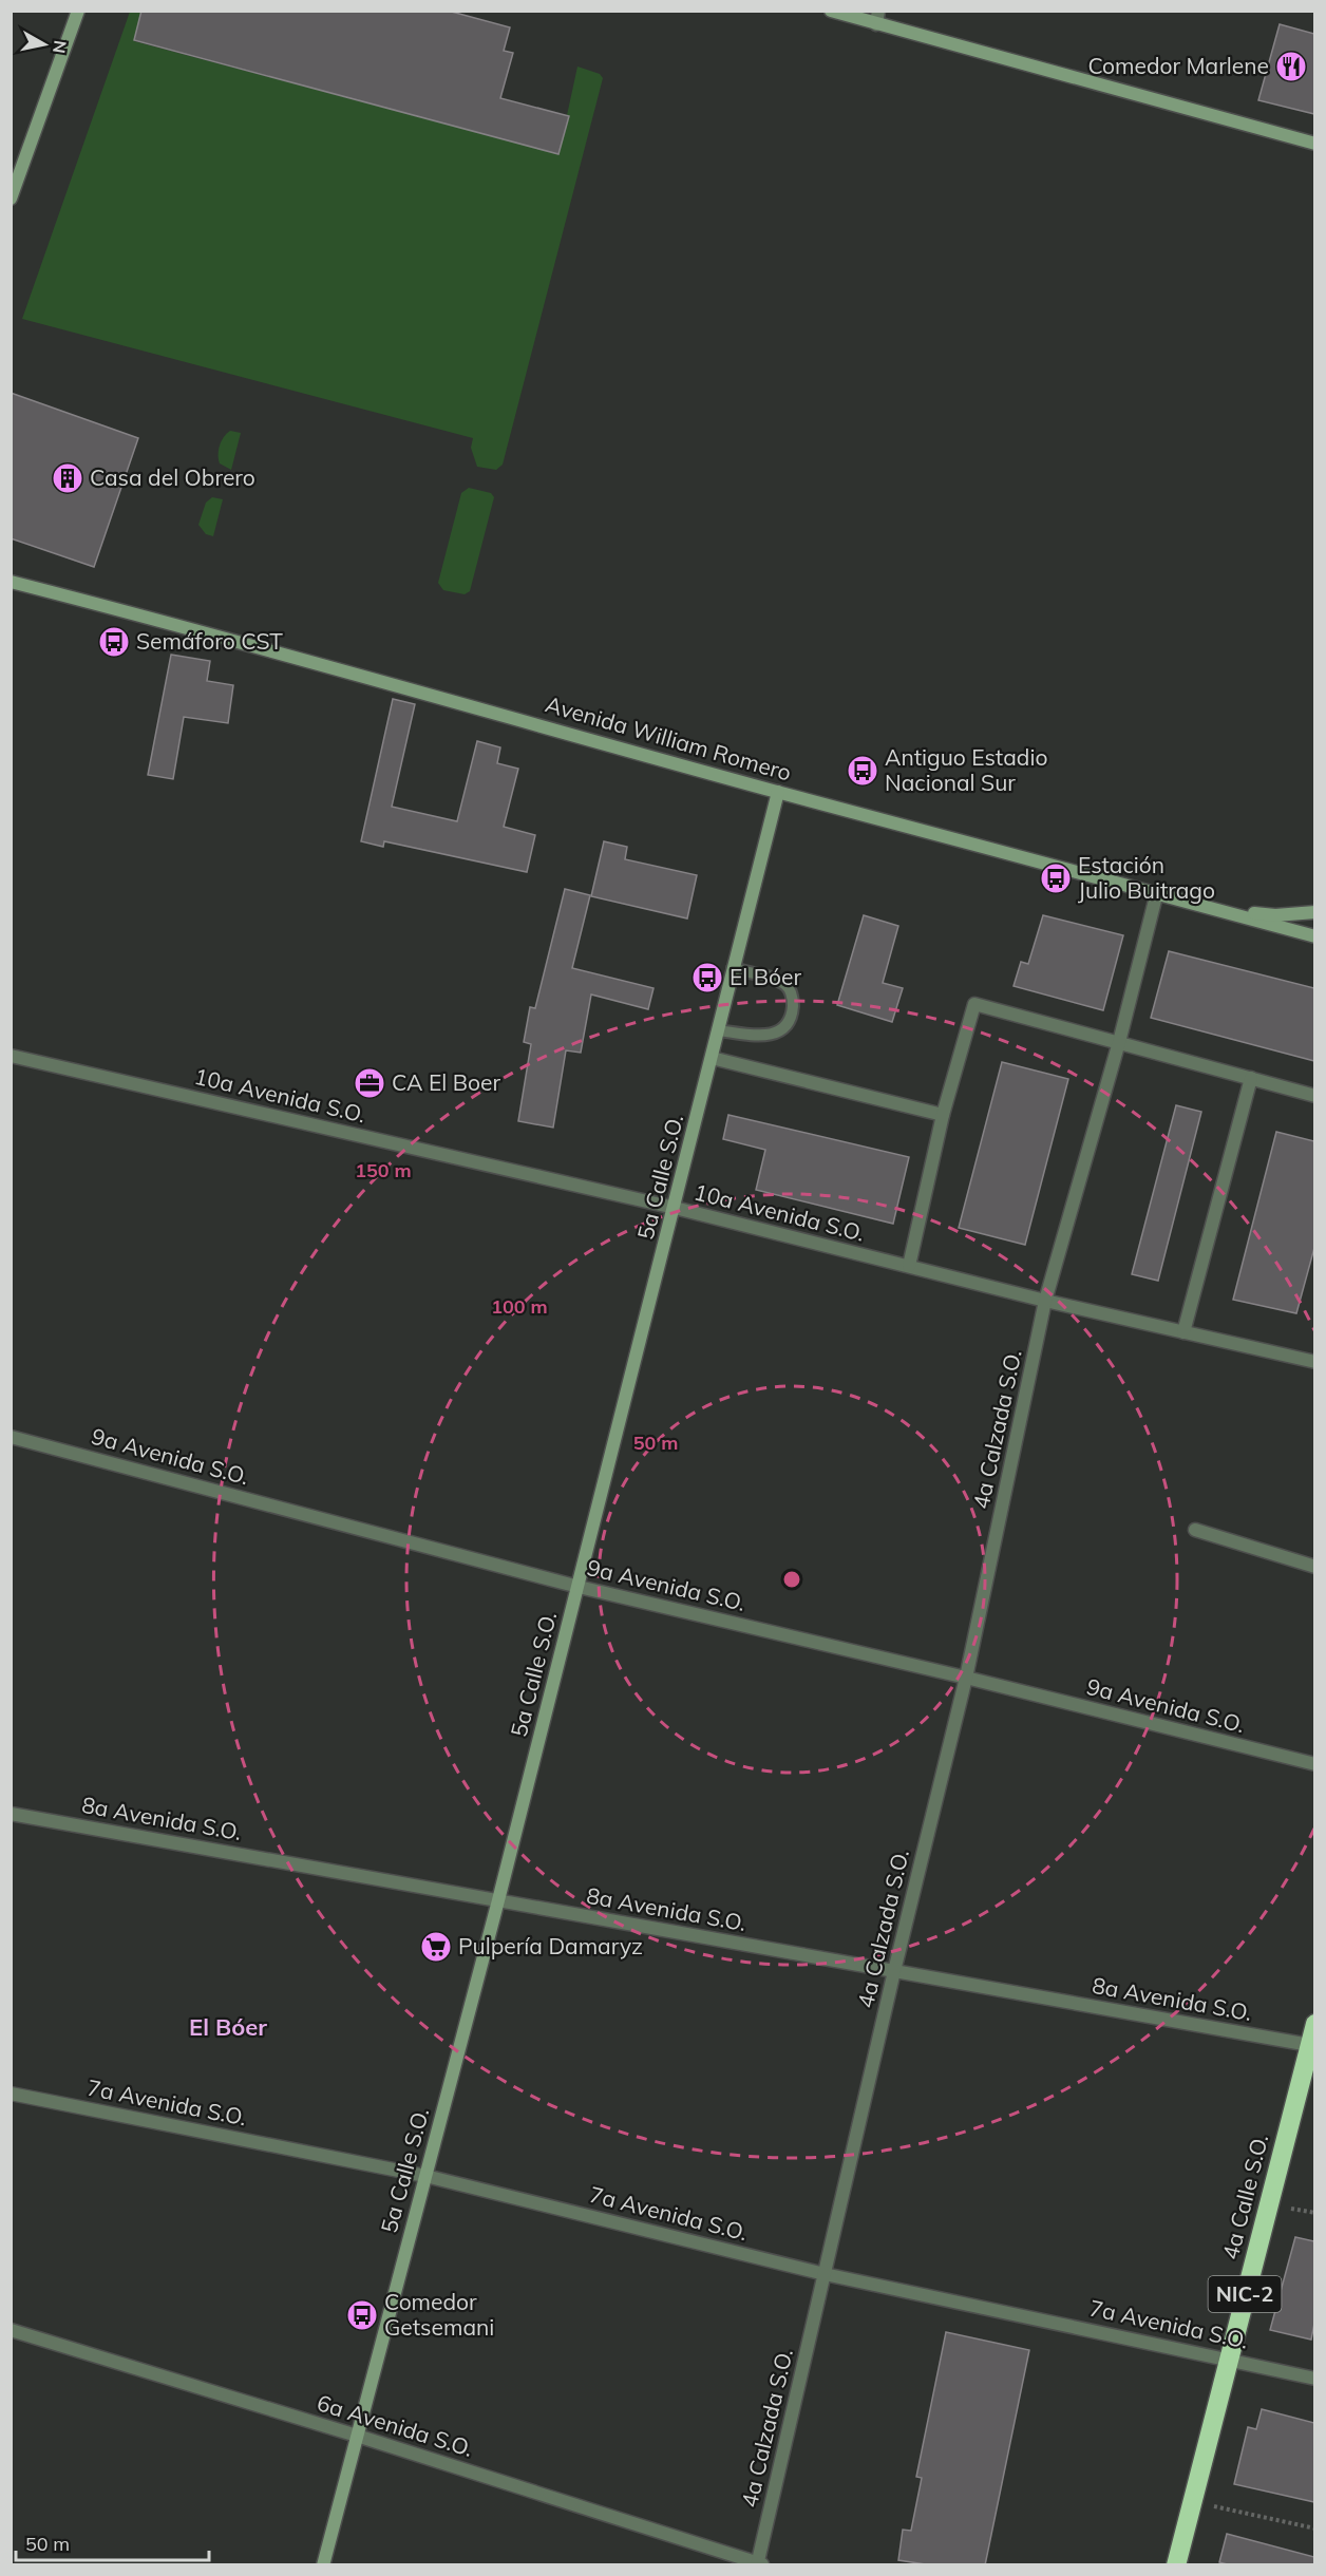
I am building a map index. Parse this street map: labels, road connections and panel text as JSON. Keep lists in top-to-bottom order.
{
  "streets": {
    "highway": ["4a Calle S.O.", "NIC-2"],
    "street": [
      "Avenida William Romero",
      "10a Avenida S.O.",
      "5a Calle S.O.",
      "4a Calzada S.O.",
      "9a Avenida S.O.",
      "8a Avenida S.O.",
      "7a Avenida S.O.",
      "6a Avenida S.O."
    ]
  },
  "crossings": [
    ["Avenida William Romero", "5a Calle S.O."],
    ["Avenida William Romero", "4a Calzada S.O."],
    ["10a Avenida S.O.", "5a Calle S.O."],
    ["10a Avenida S.O.", "4a Calzada S.O."],
    ["5a Calle S.O.", "9a Avenida S.O."],
    ["5a Calle S.O.", "8a Avenida S.O."],
    ["5a Calle S.O.", "7a Avenida S.O."],
    ["5a Calle S.O.", "6a Avenida S.O."],
    ["4a Calzada S.O.", "9a Avenida S.O."],
    ["4a Calzada S.O.", "8a Avenida S.O."],
    ["4a Calzada S.O.", "7a Avenida S.O."],
    ["4a Calzada S.O.", "6a Avenida S.O."],
    ["8a Avenida S.O.", "4a Calle S.O."],
    ["7a Avenida S.O.", "4a Calle S.O."]
  ],
  "districts": ["El Bóer"],
  "places": {
    "restaurant": ["Comedor Marlene"],
    "building": ["Casa del Obrero"],
    "bus stop": [
      "Semáforo CST",
      "Antiguo Estadio Nacional Sur",
      "Estación Julio Buitrago",
      "El Bóer",
      "Comedor Getsemani"
    ],
    "office": ["CA El Boer"],
    "supermarket": ["Pulpería Damaryz"]
  },
  "scale_bar": "50 m",
  "north": "right",
  "rings": ["150 m", "100 m", "50 m"]
}
